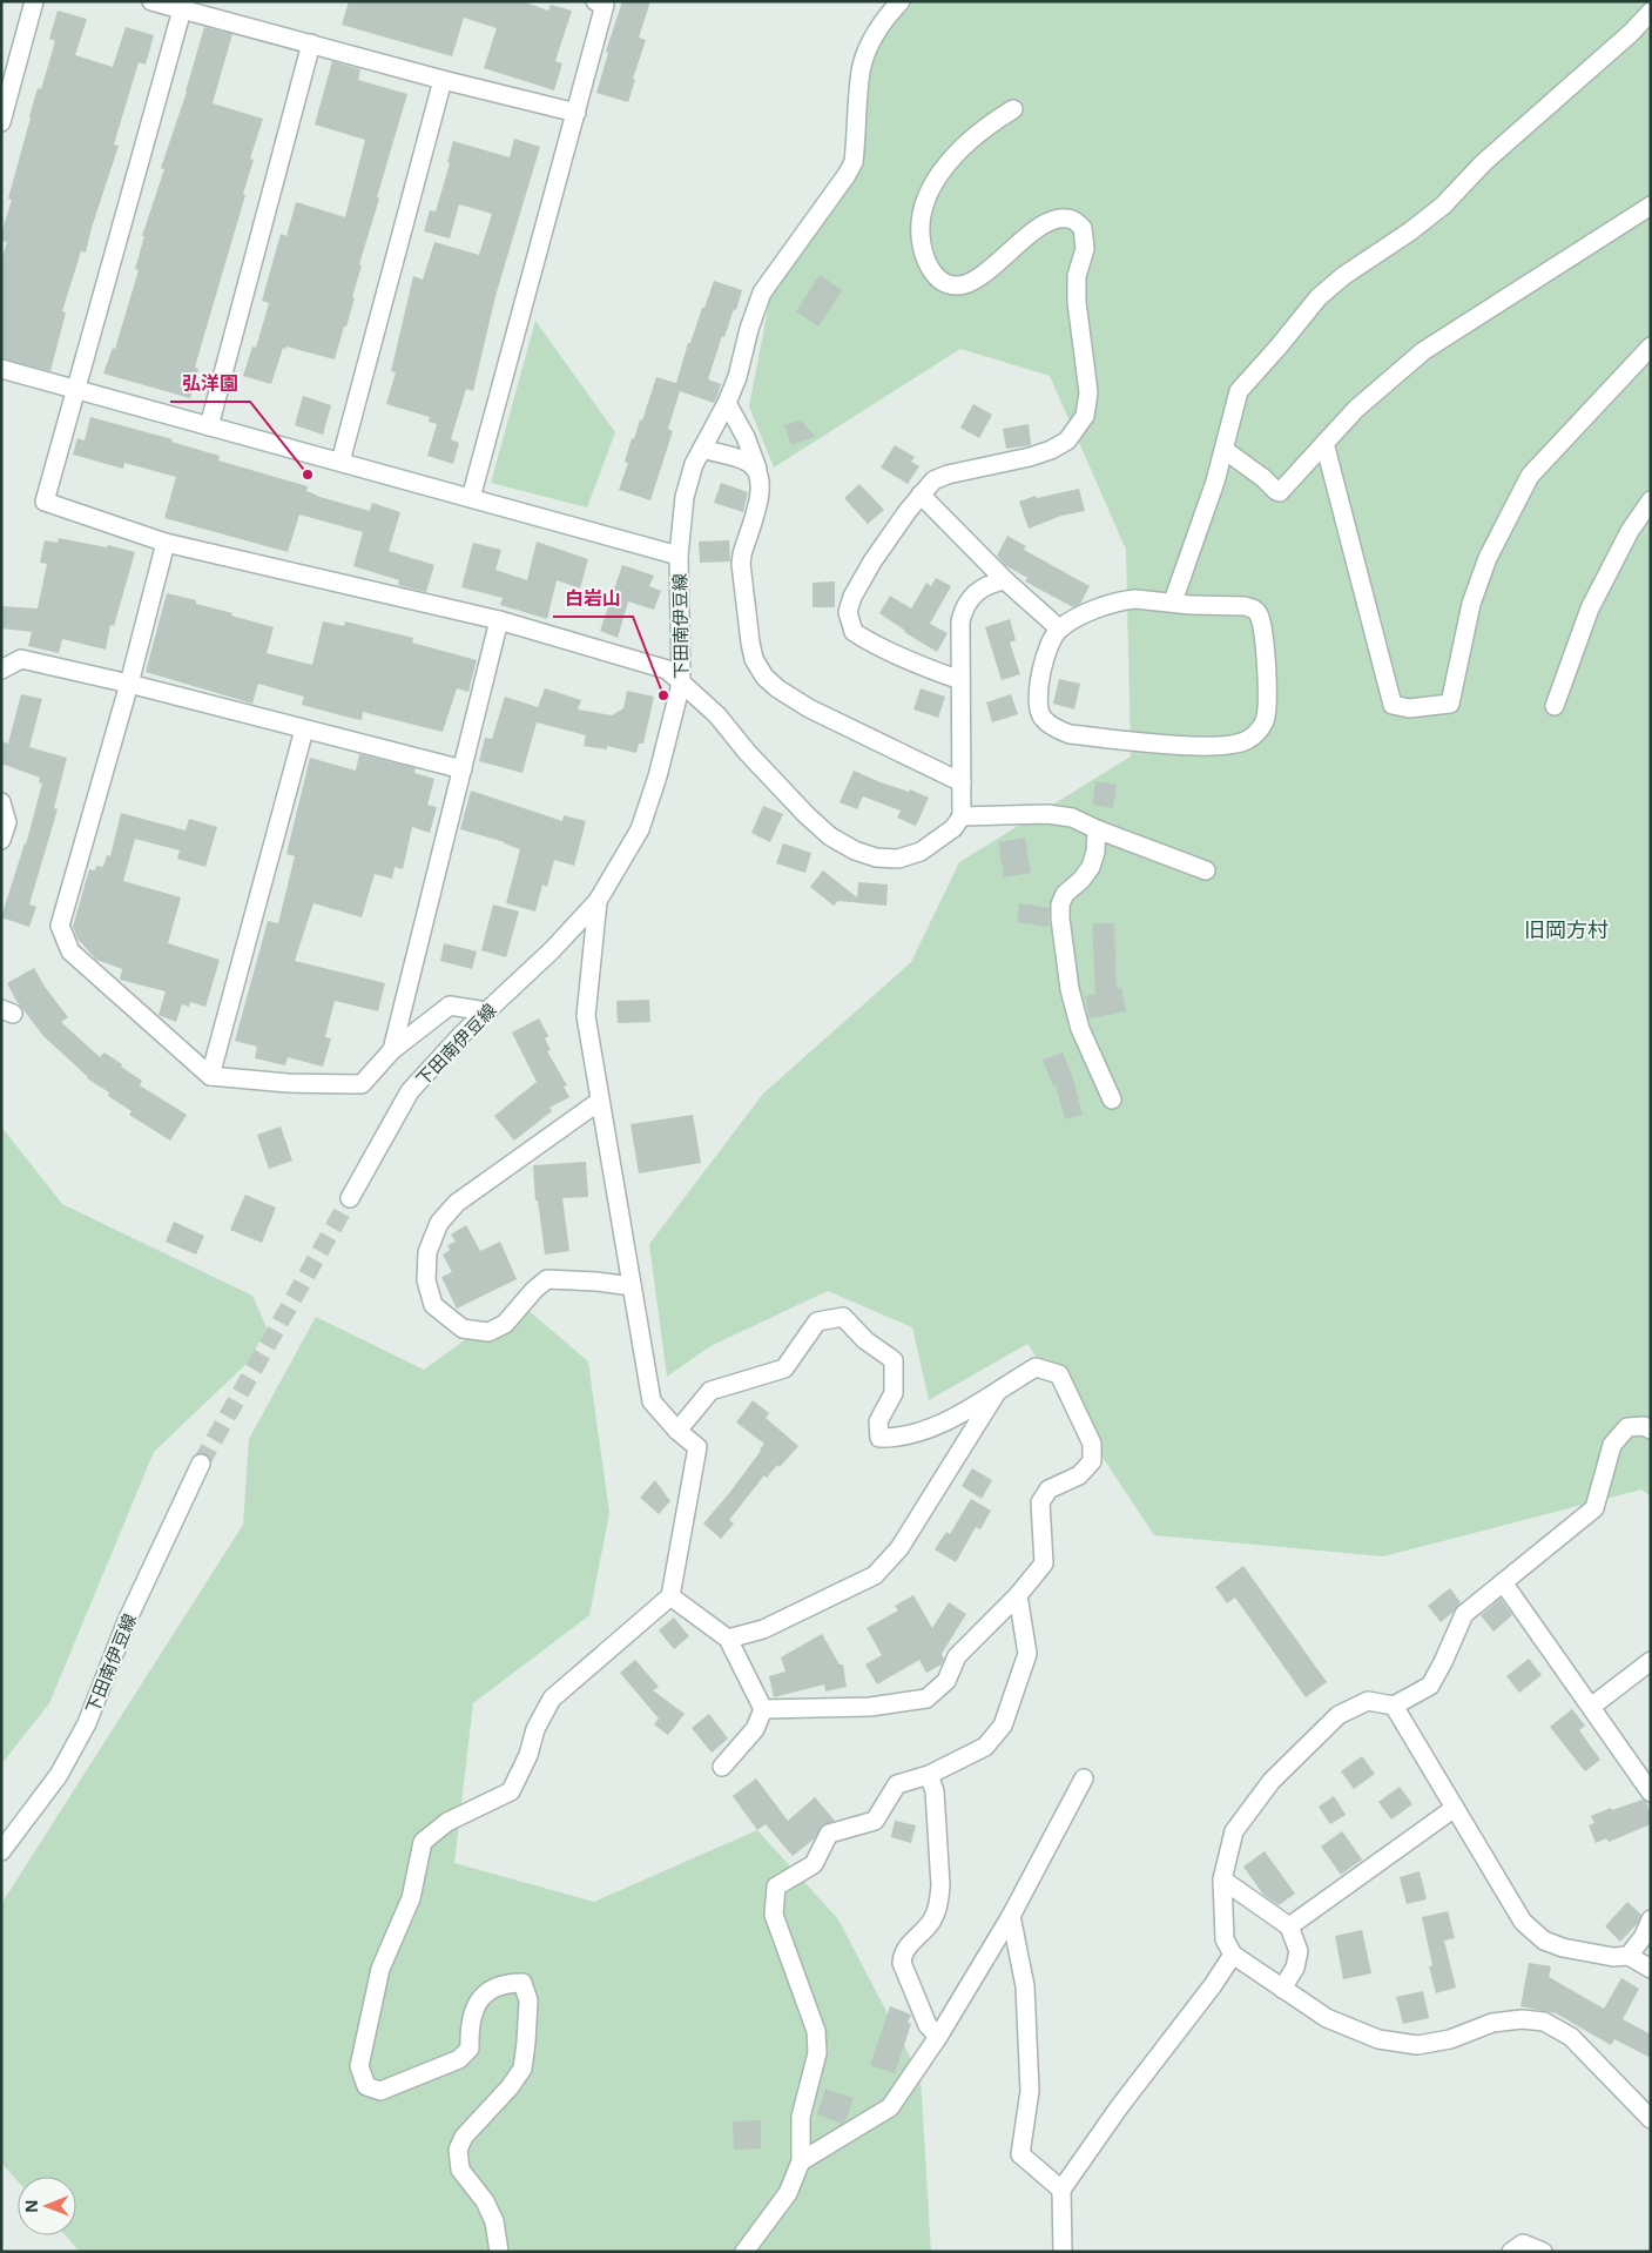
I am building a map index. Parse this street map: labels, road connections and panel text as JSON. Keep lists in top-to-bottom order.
{
  "streets": {
    "street": ["下田南伊豆線"]
  },
  "districts": ["旧岡方村"],
  "places": ["弘洋園", "白岩山"],
  "north": "left"
}
